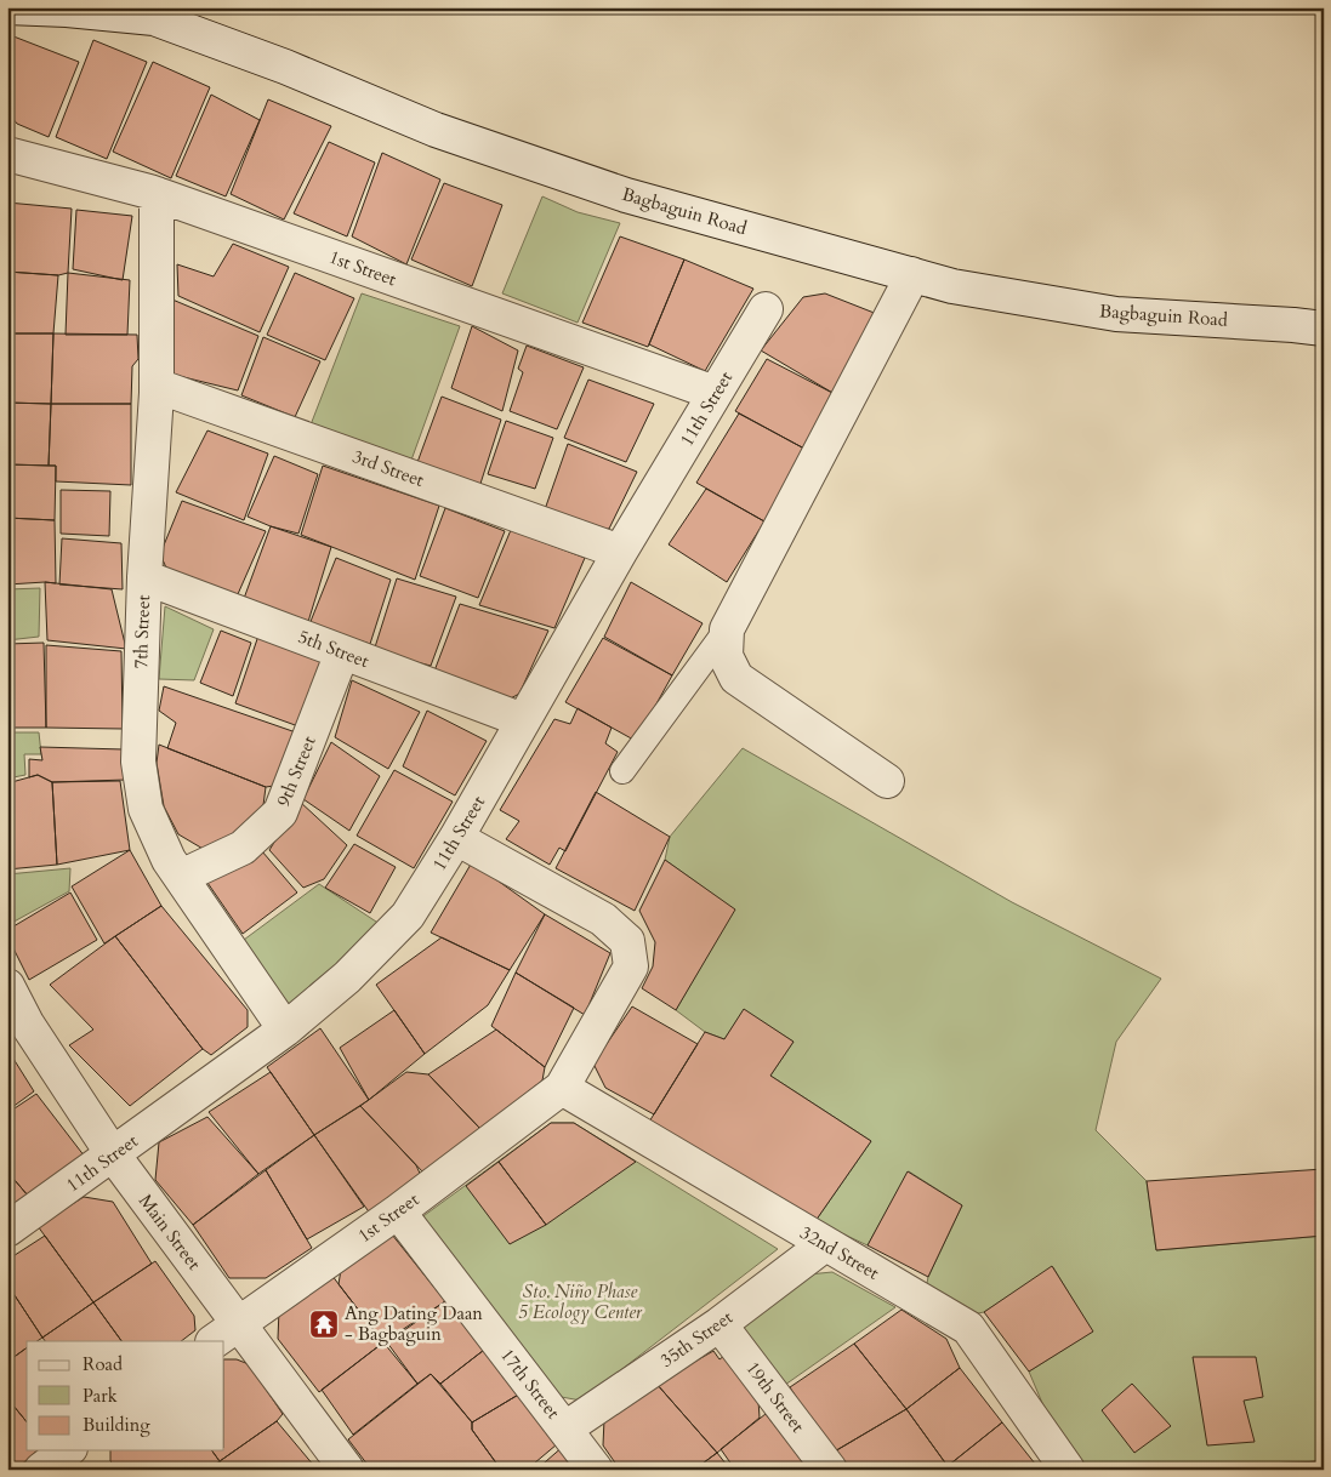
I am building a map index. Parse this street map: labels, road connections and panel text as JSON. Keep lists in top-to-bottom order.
{
  "streets": {
    "street": [
      "Bagbaguin Road",
      "1st Street",
      "11th Street",
      "3rd Street",
      "7th Street",
      "5th Street",
      "9th Street",
      "Main Street",
      "32nd Street",
      "35th Street",
      "17th Street",
      "19th Street"
    ]
  },
  "crossings": [
    ["1st Street", "11th Street"],
    ["1st Street", "7th Street"],
    ["1st Street", "Main Street"],
    ["1st Street", "32nd Street"],
    ["1st Street", "17th Street"],
    ["11th Street", "3rd Street"],
    ["11th Street", "7th Street"],
    ["11th Street", "5th Street"],
    ["11th Street", "Main Street"],
    ["3rd Street", "7th Street"],
    ["7th Street", "5th Street"],
    ["7th Street", "9th Street"],
    ["5th Street", "9th Street"],
    ["32nd Street", "35th Street"],
    ["35th Street", "17th Street"],
    ["35th Street", "19th Street"]
  ],
  "parks": ["Sto. Niño Phase 5 Ecology Center"],
  "places": {
    "temple": ["Ang Dating Daan - Bagbaguin"]
  },
  "legend": ["Road", "Park", "Building"]
}
